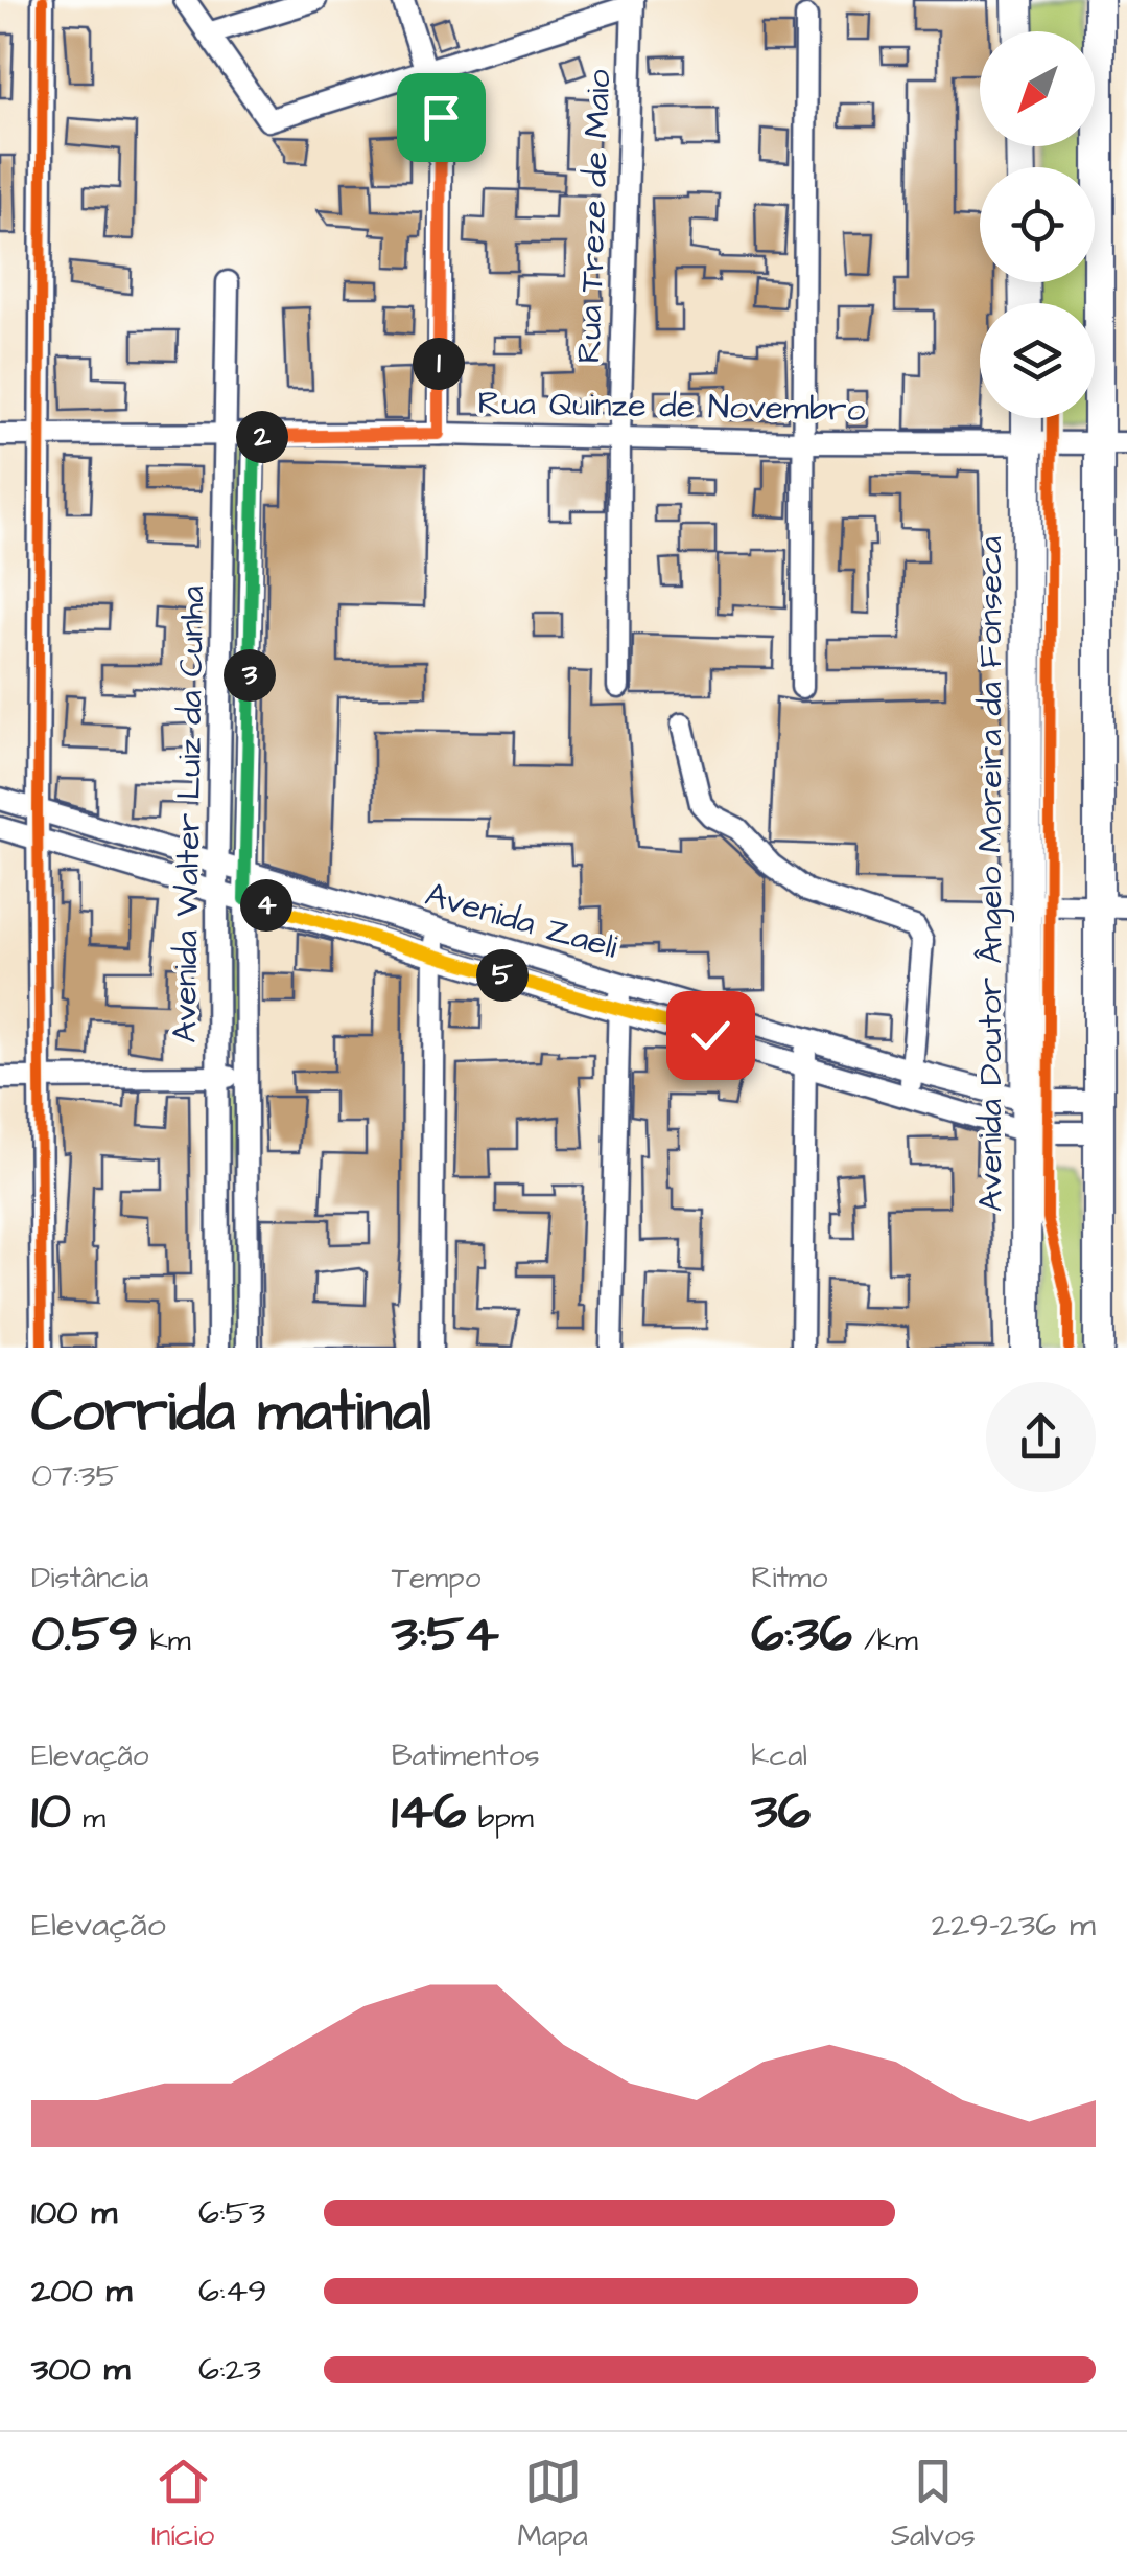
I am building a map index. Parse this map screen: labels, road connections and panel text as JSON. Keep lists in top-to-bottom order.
{
  "streets": {
    "main road": ["Avenida Doutor Ângelo Moreira da Fonseca"],
    "street": [
      "Rua Treze de Maio",
      "Rua Quinze de Novembro",
      "Avenida Walter Luiz da Cunha",
      "Avenida Zaeli"
    ]
  },
  "crossings": [
    ["Rua Treze de Maio", "Rua Quinze de Novembro"],
    ["Rua Quinze de Novembro", "Avenida Walter Luiz da Cunha"],
    ["Rua Quinze de Novembro", "Avenida Doutor Ângelo Moreira da Fonseca"],
    ["Avenida Walter Luiz da Cunha", "Avenida Zaeli"],
    ["Avenida Doutor Ângelo Moreira da Fonseca", "Avenida Zaeli"]
  ],
  "north": "bottom left",
  "page": {
    "pins": [
      "1",
      "2",
      "3",
      "4",
      "5"
    ],
    "heading": ["Corrida matinal", "07:35"],
    "stats": [
      ["Distância", "0.59 km"],
      ["Tempo", "3:54"],
      ["Ritmo", "6:36 /km"],
      ["Elevação", "10 m"],
      ["Batimentos", "146 bpm"],
      ["kcal", "36"]
    ],
    "chart": ["Elevação", "229–236 m"],
    "list": [
      {
        "name": "100 m",
        "note": "6:53"
      },
      {
        "name": "200 m",
        "note": "6:49"
      },
      {
        "name": "300 m",
        "note": "6:23"
      }
    ],
    "tabs": ["Início", "Mapa", "Salvos"]
  }
}
